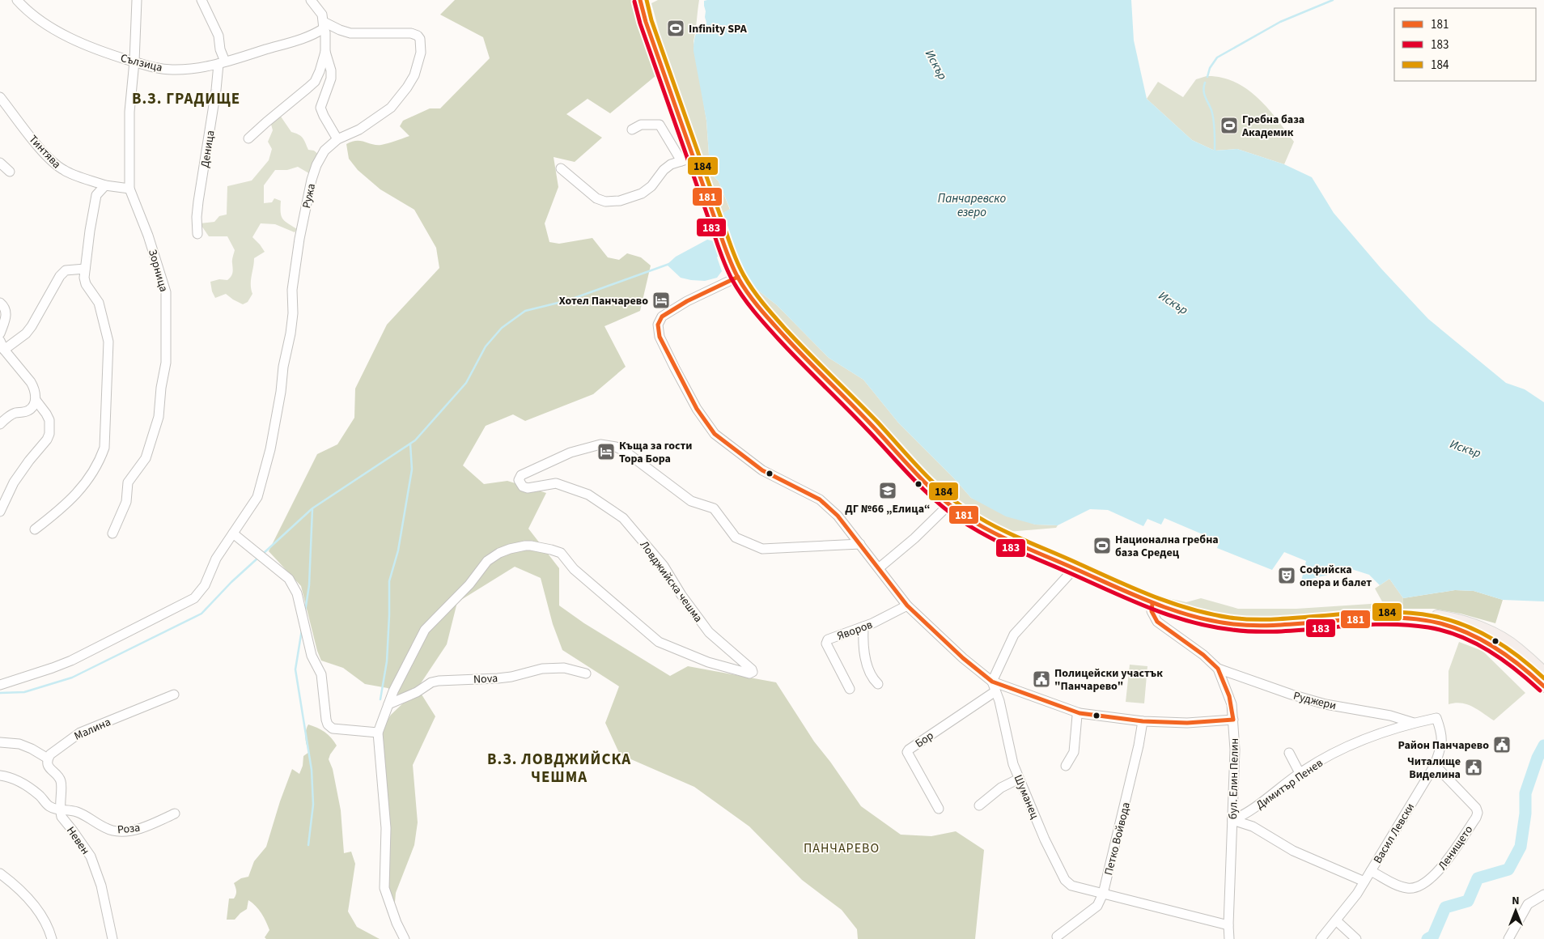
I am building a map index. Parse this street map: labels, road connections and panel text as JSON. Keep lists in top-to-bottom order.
{
  "streets": {
    "street": [
      "Сълзица",
      "Деница",
      "Тинтява",
      "Ружа",
      "Зорница",
      "Ловджийска чешма",
      "Яворов",
      "Nova",
      "Руджери",
      "Малина",
      "Бор",
      "бул. Елин Пелин",
      "Димитър Пенев",
      "Шуманец",
      "Роза",
      "Васил Левски",
      "Петко Войвода",
      "Невен",
      "Ленището"
    ]
  },
  "crossings": [
    ["Сълзица", "Деница"],
    ["Сълзица", "Ружа"],
    ["Сълзица", "Зорница"],
    ["Тинтява", "Зорница"],
    ["Ловджийска чешма", "Nova"],
    ["Руджери", "бул. Елин Пелин"],
    ["Руджери", "Димитър Пенев"],
    ["Бор", "Шуманец"],
    ["бул. Елин Пелин", "Димитър Пенев"],
    ["бул. Елин Пелин", "Шуманец"],
    ["Димитър Пенев", "Васил Левски"],
    ["Шуманец", "Петко Войвода"],
    ["Роза", "Невен"],
    ["Васил Левски", "Ленището"]
  ],
  "districts": ["В.З. ГРАДИЩЕ", "В.З. ЛОВДЖИЙСКА ЧЕШМА", "ПАНЧАРЕВО"],
  "water": ["Искър", "Панчаревско езеро"],
  "places": {
    "sports": ["Infinity SPA", "Гребна база Академик", "Национална гребна база Средец"],
    "hotel": ["Хотел Панчарево", "Къща за гости Тора Бора"],
    "school or university": ["ДГ №66 „Елица“"],
    "theatre": ["Софийска опера и балет"],
    "public building": ["Полицейски участък \"Панчарево\"", "Район Панчарево", "Читалище Виделина"]
  },
  "lines": ["transit line 181", "transit line 184", "transit line 183"],
  "legend": ["181", "183", "184"],
  "north": "top"
}
